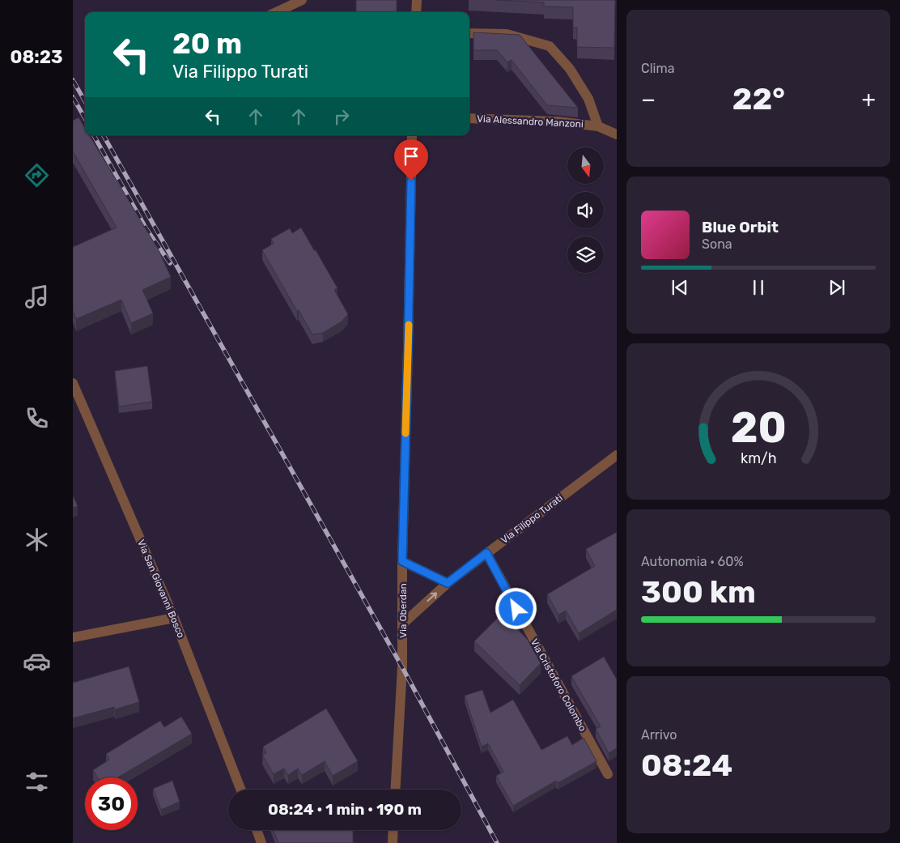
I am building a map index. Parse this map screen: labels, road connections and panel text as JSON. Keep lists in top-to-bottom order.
{
  "streets": {
    "street": [
      "Via Alessandro Manzoni",
      "Via Filippo Turati",
      "Via San Giovanni Bosco",
      "Via Oberdan",
      "Via Cristoforo Colombo"
    ]
  },
  "crossings": [
    ["Via Filippo Turati", "Via Oberdan"],
    ["Via Filippo Turati", "Via Cristoforo Colombo"]
  ],
  "north": "bottom",
  "page": {
    "tabs": "08:23",
    "tile": [
      "Clima",
      ["Autonomia · 60%", "300 km"],
      ["Arrivo", "08:24"]
    ],
    "turn": ["20 m", "Via Filippo Turati"],
    "heat": ["−", "22°", "+"],
    "song": ["Blue Orbit", "Sona"],
    "limit": "30",
    "trip": "08:24 · 1 min · 190 m",
    "gauge": ["20", "km/h"]
  }
}
